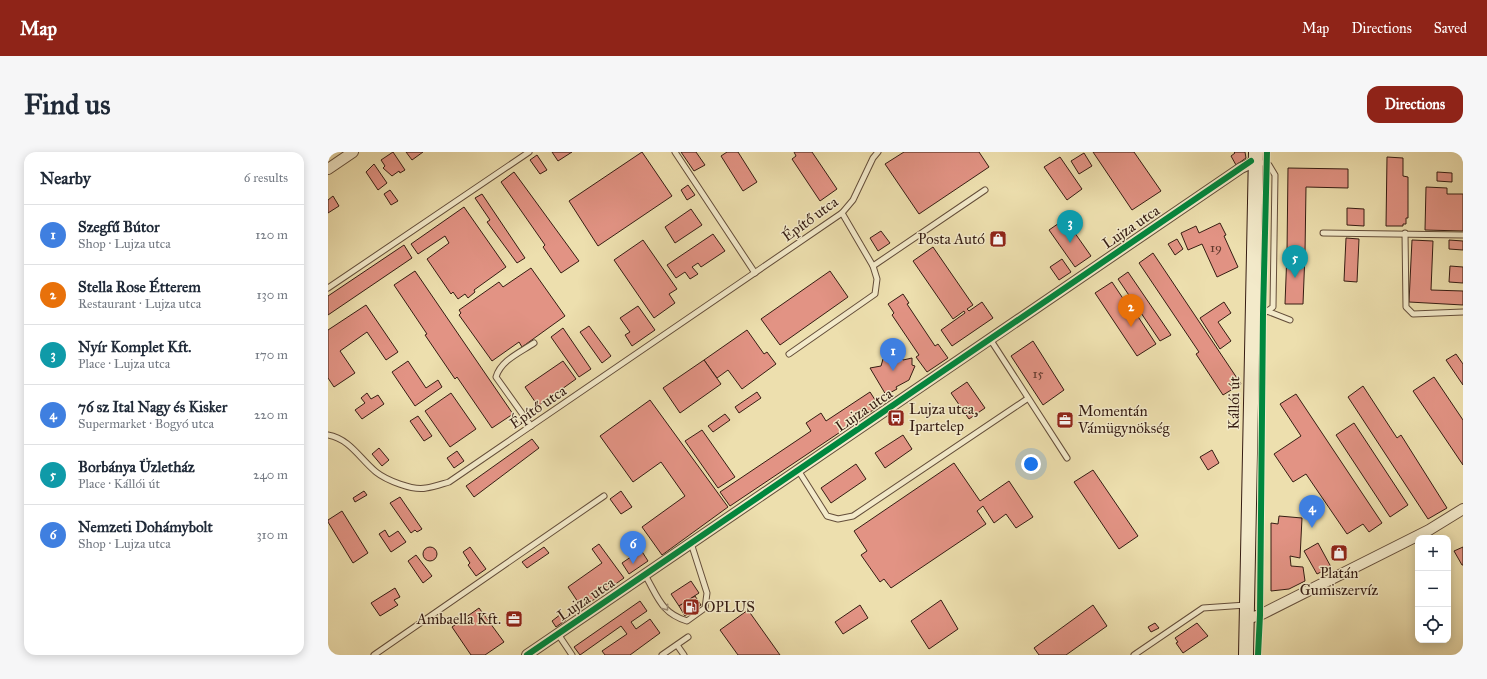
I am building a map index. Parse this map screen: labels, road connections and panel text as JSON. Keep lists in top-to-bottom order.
{
  "streets": {
    "main road": ["Kállói út"],
    "street": ["Lujza utca"],
    "lane": ["Építő utca"]
  },
  "crossings": [
    ["Lujza utca", "Kállói út"]
  ],
  "places": {
    "shop": ["Posta Autó", "Platán Gumiszervíz"],
    "bus stop": ["Lujza utca, Ipartelep"],
    "office": ["Momentán Vámügynökség", "Ambaella Kft."],
    "fuel station": ["OPLUS"]
  },
  "house_numbers": ["19", "15"],
  "page": {
    "header": "Map",
    "nav": ["Map", "Directions", "Saved"],
    "buttons": "Directions",
    "title": "Find us",
    "heading": ["Nearby", "6 results"],
    "list": [
      {
        "mark": "1",
        "name": "Szegfű Bútor",
        "note": "Shop · Lujza utca",
        "value": "120 m"
      },
      {
        "mark": "2",
        "name": "Stella Rose Étterem",
        "note": "Restaurant · Lujza utca",
        "value": "130 m"
      },
      {
        "mark": "3",
        "name": "Nyír Komplet Kft.",
        "note": "Place · Lujza utca",
        "value": "170 m"
      },
      {
        "mark": "4",
        "name": "76 sz Ital Nagy és Kisker",
        "note": "Supermarket · Bogyó utca",
        "value": "220 m"
      },
      {
        "mark": "5",
        "name": "Borbánya Üzletház",
        "note": "Place · Kállói út",
        "value": "240 m"
      },
      {
        "mark": "6",
        "name": "Nemzeti Dohámybolt",
        "note": "Shop · Lujza utca",
        "value": "310 m"
      }
    ],
    "pins": [
      "3",
      "5",
      "2",
      "1",
      "4",
      "6"
    ],
    "map_buttons": ["+", "−"]
  }
}
